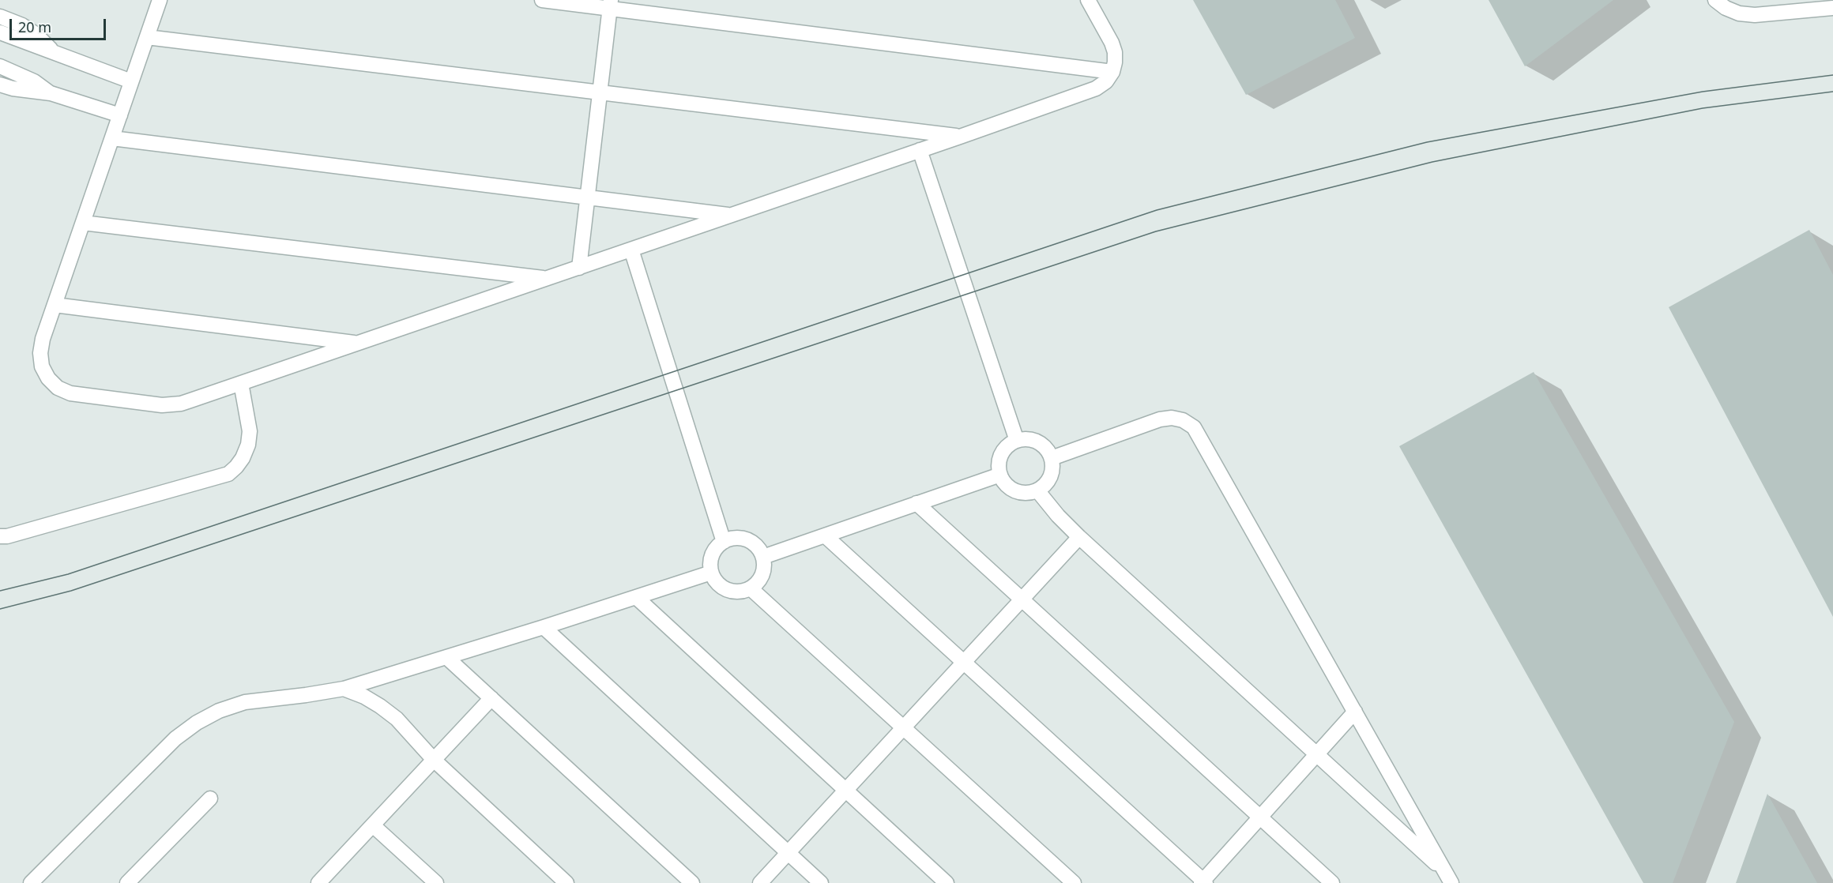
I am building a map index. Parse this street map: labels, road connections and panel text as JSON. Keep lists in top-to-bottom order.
{
  "scale_bar": "20 m"
}
